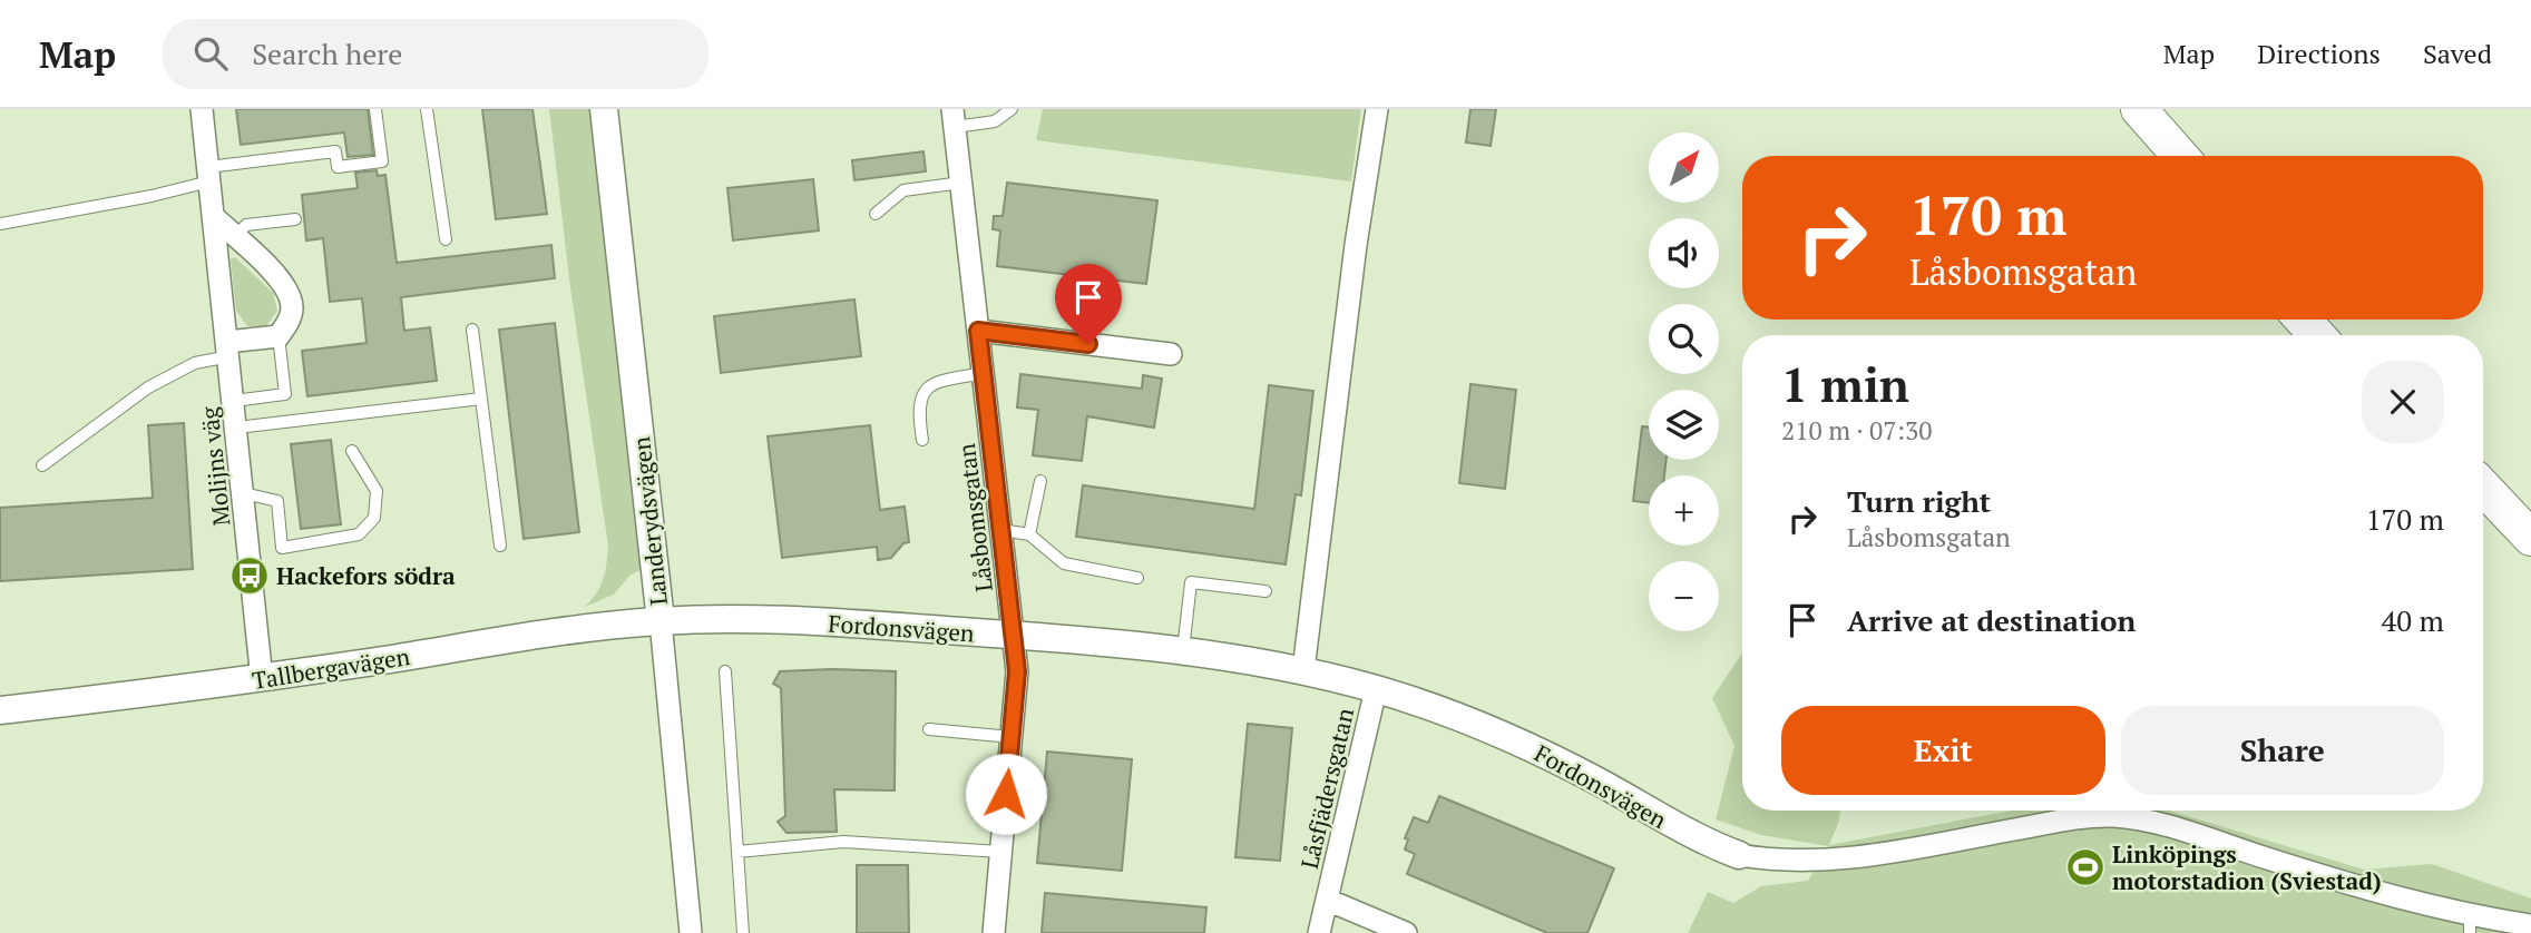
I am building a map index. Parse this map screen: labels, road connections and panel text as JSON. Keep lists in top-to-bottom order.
{
  "streets": {
    "street": [
      "Molijns väg",
      "Låsbomsgatan",
      "Landerydsvägen",
      "Fordonsvägen",
      "Tallbergavägen",
      "Låsfjädersgatan"
    ]
  },
  "crossings": [
    ["Molijns väg", "Tallbergavägen"],
    ["Låsbomsgatan", "Fordonsvägen"],
    ["Landerydsvägen", "Fordonsvägen"],
    ["Landerydsvägen", "Tallbergavägen"],
    ["Fordonsvägen", "Tallbergavägen"],
    ["Fordonsvägen", "Låsfjädersgatan"]
  ],
  "places": {
    "bus stop": ["Hackefors södra"],
    "sports": ["Linköpings motorstadion (Sviestad)"]
  },
  "north": "top right",
  "page": {
    "header": "Map",
    "search": "Search here",
    "nav": ["Map", "Directions", "Saved"],
    "map_buttons": ["+", "−"],
    "turn": ["170 m", "Låsbomsgatan"],
    "heading": ["1 min", "210 m · 07:30"],
    "list": [
      {
        "name": "Turn right",
        "note": "Låsbomsgatan",
        "value": "170 m"
      },
      {
        "name": "Arrive at destination",
        "value": "40 m"
      }
    ],
    "buttons": ["Exit", "Share"]
  }
}
